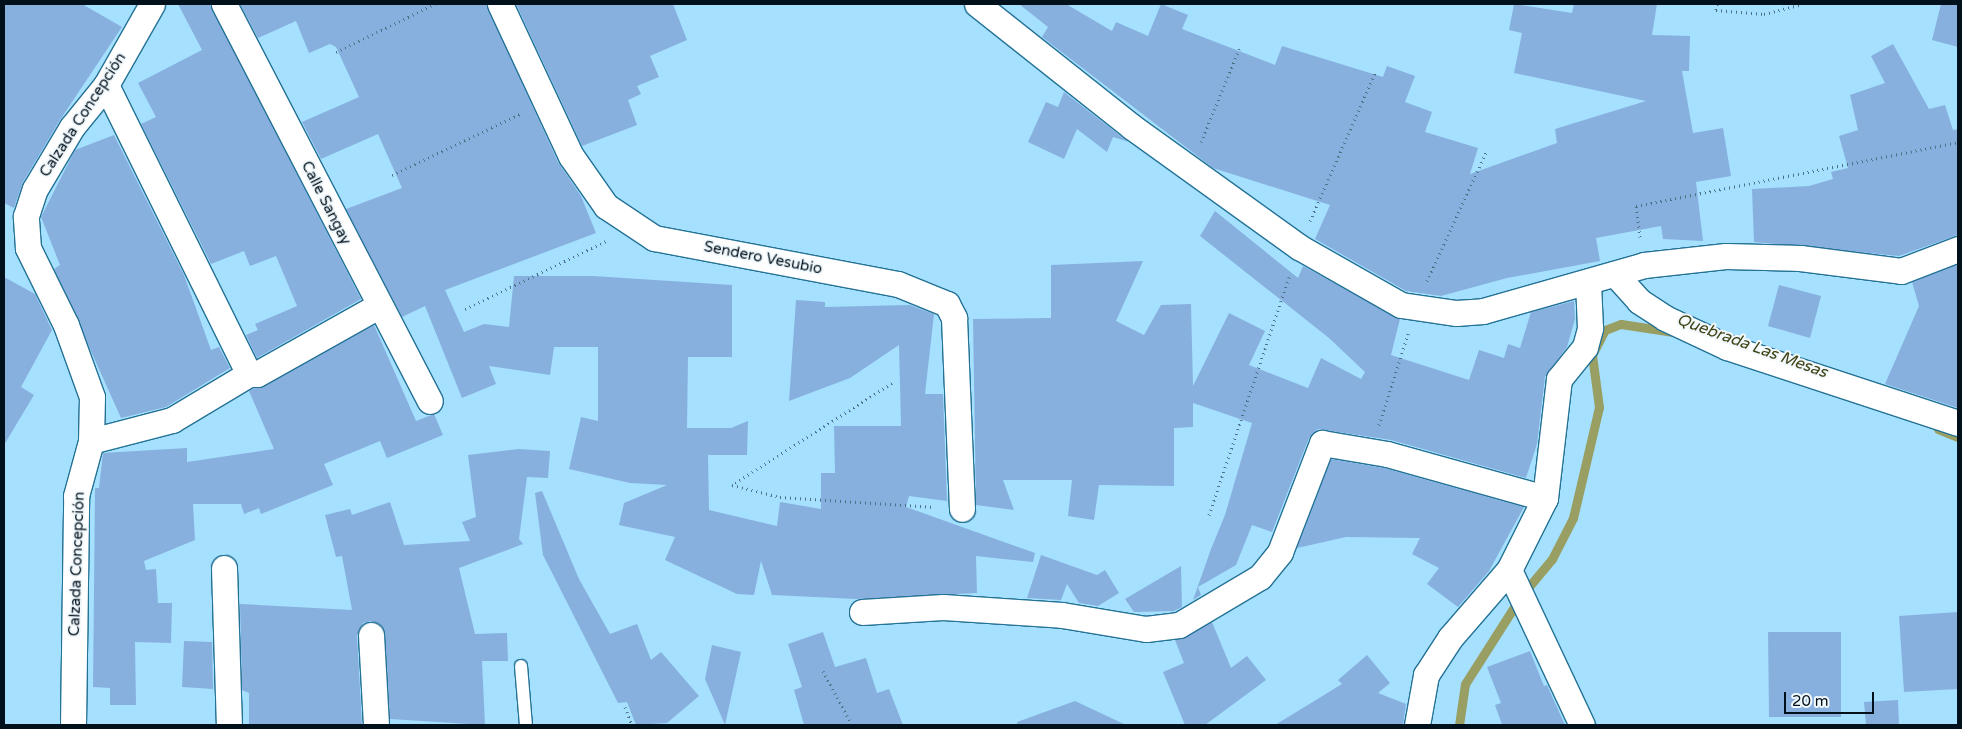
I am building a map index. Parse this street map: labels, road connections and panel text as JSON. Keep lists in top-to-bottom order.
{
  "streets": {
    "street": ["Calzada Concepción", "Calle Sangay", "Sendero Vesubio"]
  },
  "water": ["Quebrada Las Mesas"],
  "scale_bar": "20 m"
}
